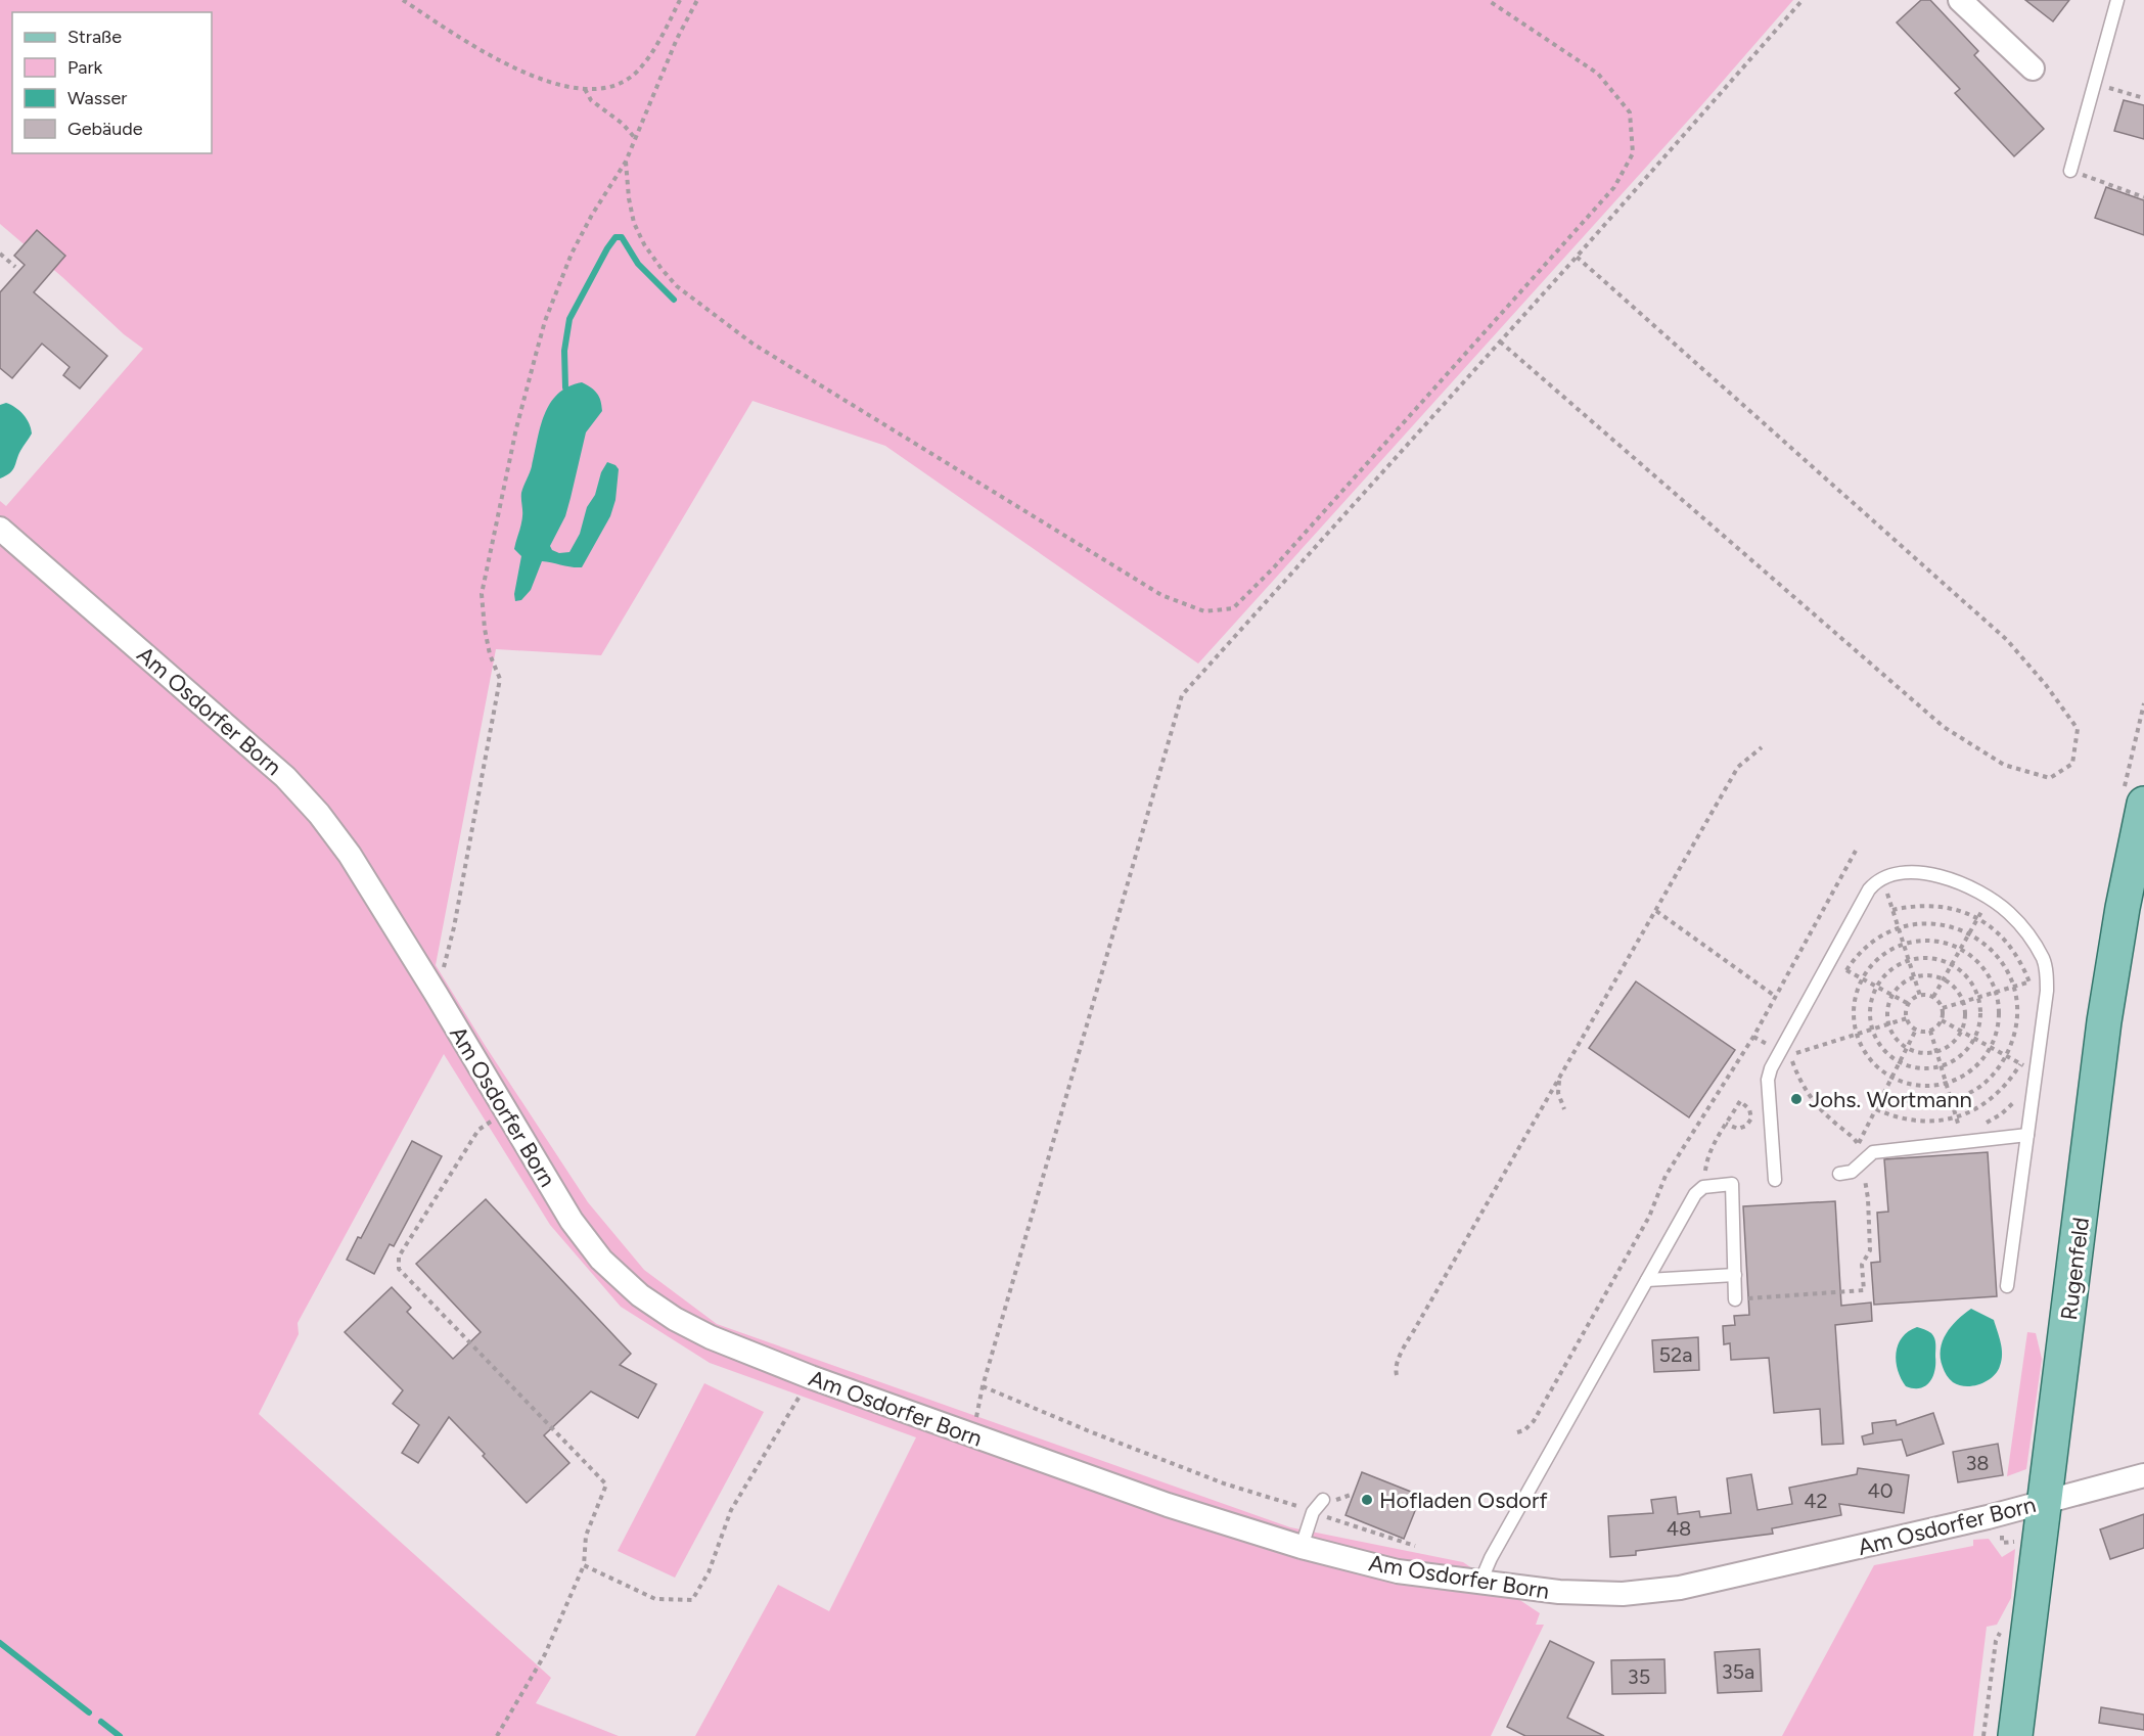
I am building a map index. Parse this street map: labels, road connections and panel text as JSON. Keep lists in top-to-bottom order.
{
  "streets": {
    "main road": ["Rugenfeld"],
    "street": ["Am Osdorfer Born"]
  },
  "crossings": [
    ["Am Osdorfer Born", "Rugenfeld"]
  ],
  "places": ["Johs. Wortmann", "Hofladen Osdorf"],
  "house_numbers": [
    "52a",
    "38",
    "40",
    "42",
    "48",
    "35a",
    "35"
  ],
  "legend": [
    "Straße",
    "Park",
    "Wasser",
    "Gebäude"
  ]
}
